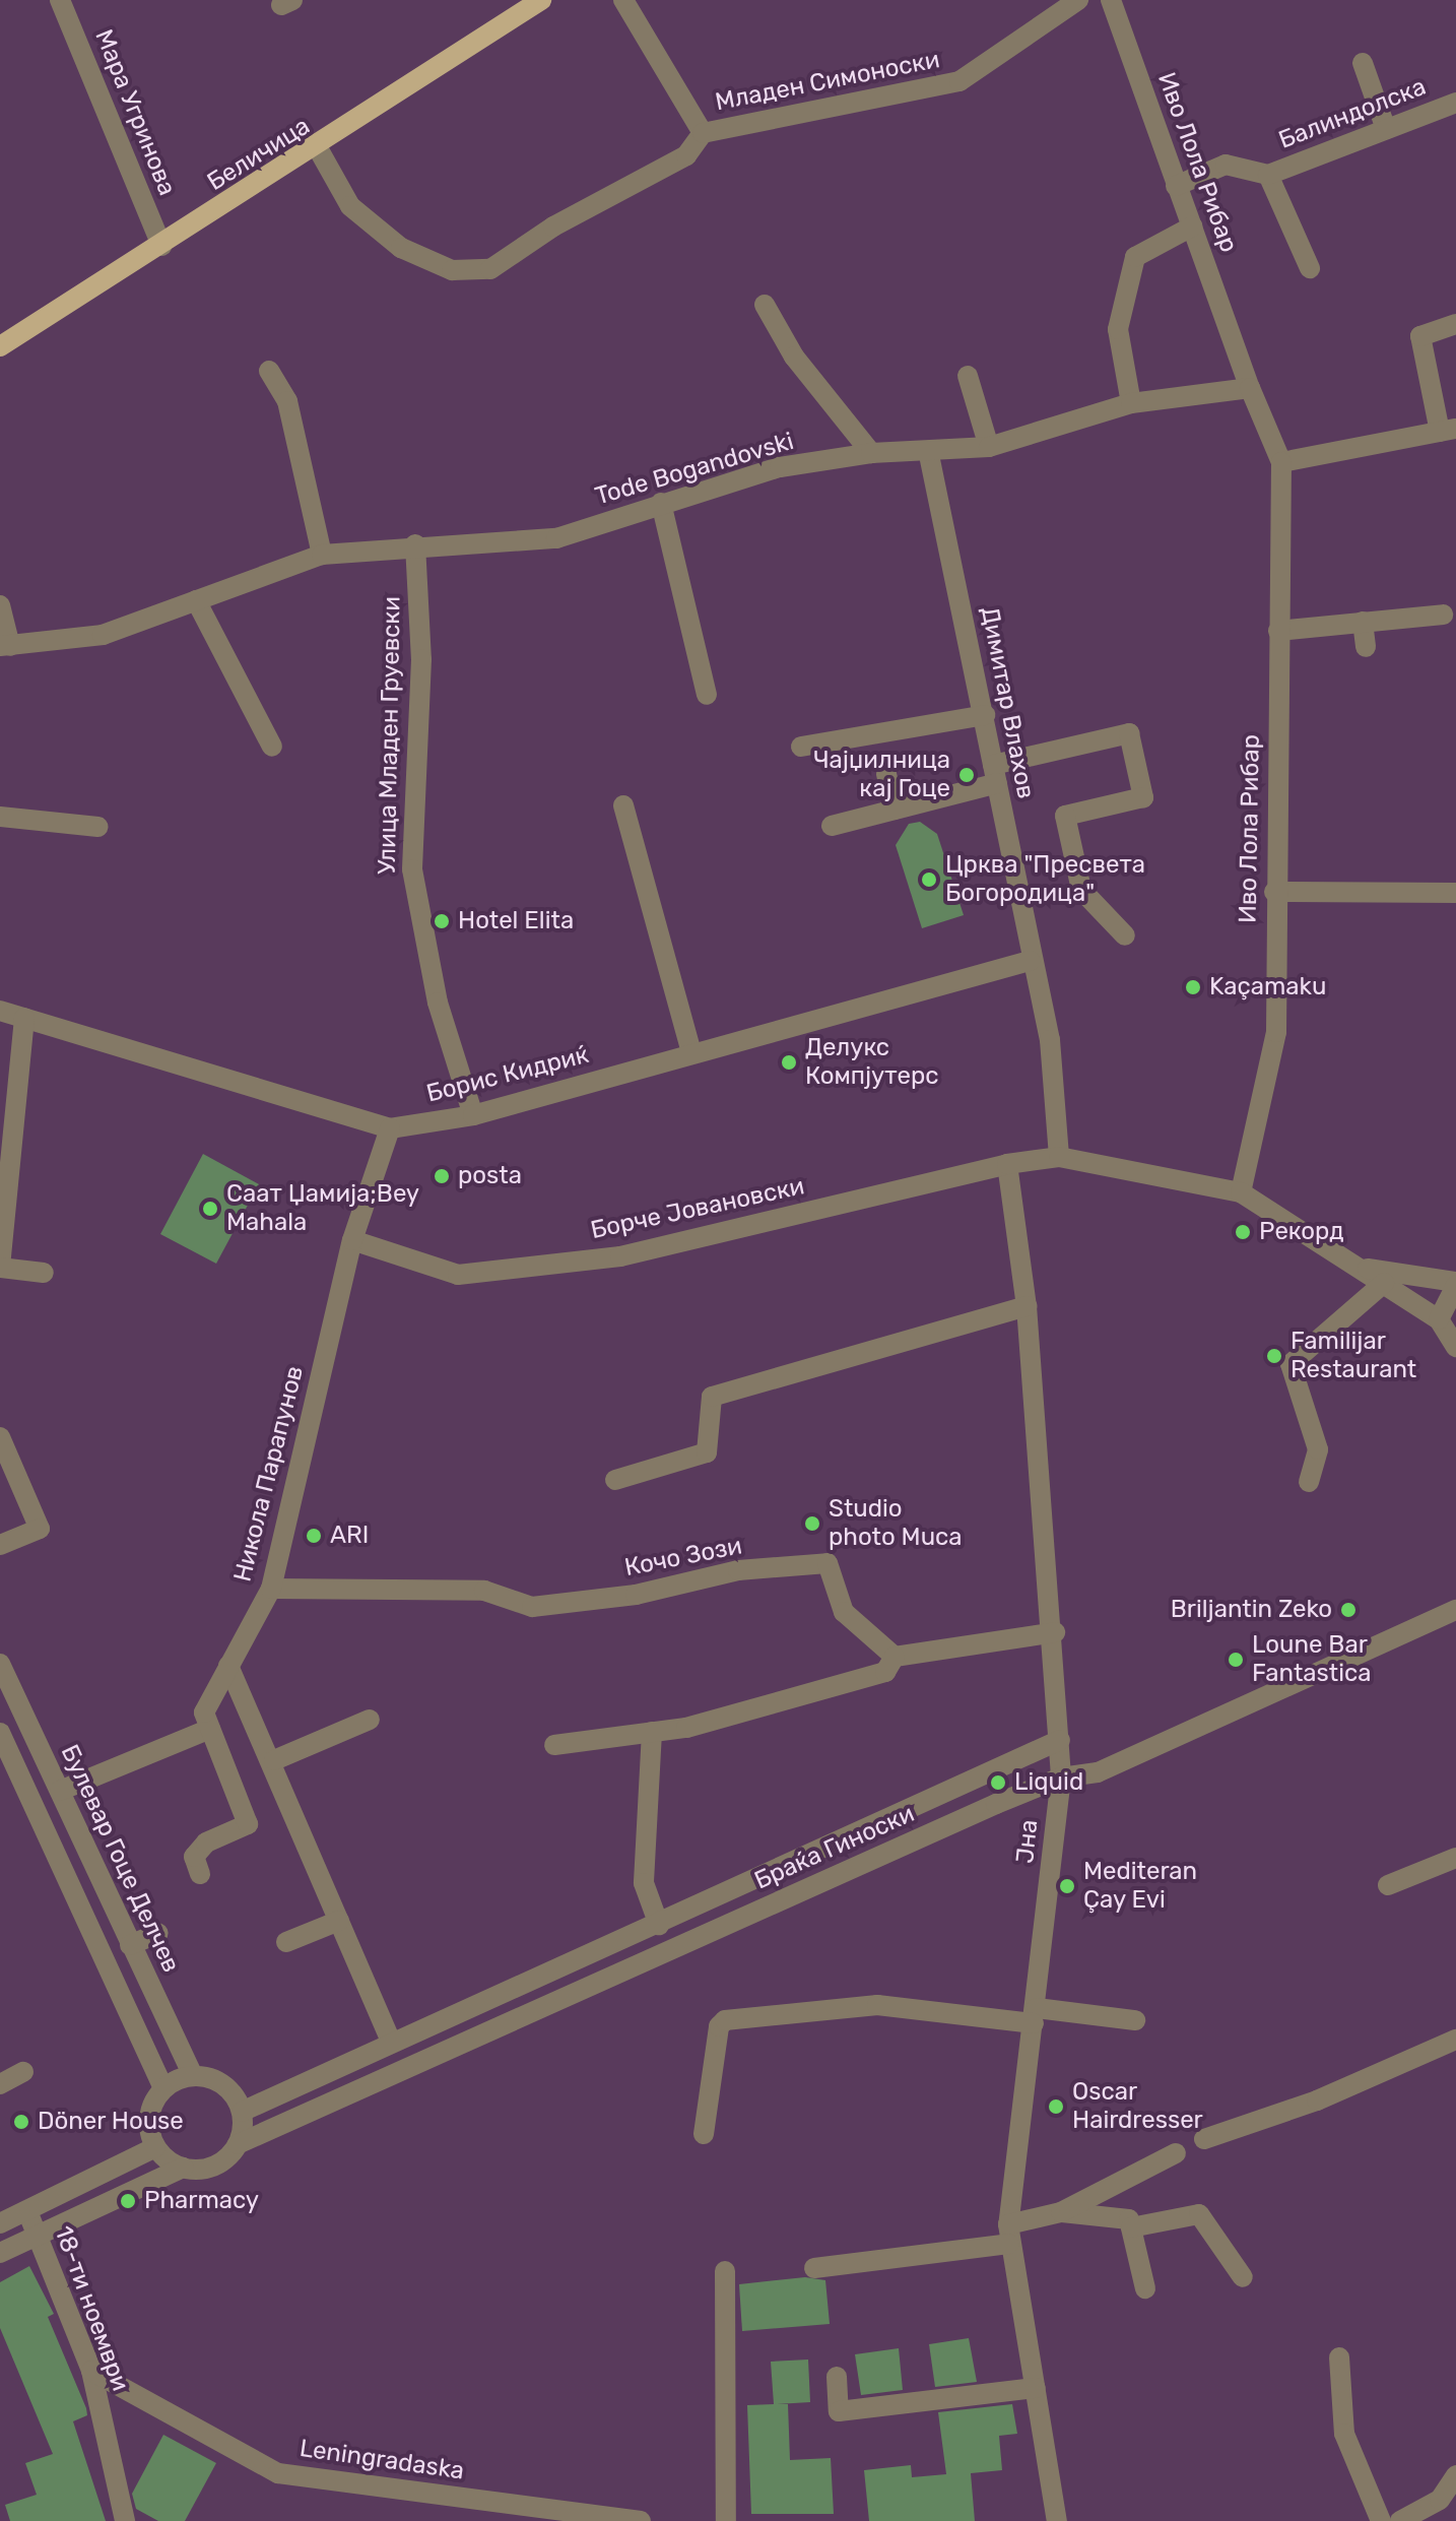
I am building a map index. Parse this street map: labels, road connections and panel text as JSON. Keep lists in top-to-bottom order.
{
  "streets": {
    "main road": ["Беличица"],
    "street": [
      "Младен Симоноски",
      "Мара Угринова",
      "Балиндолска",
      "Иво Лола Рибар",
      "Tode Bogandovski",
      "Димитар Влахов",
      "Улица Младен Груевски",
      "Борис Кидриќ",
      "Борче Јовановски",
      "Никола Парапунов",
      "Кочо Зози",
      "Јна",
      "Браќа Гиноски",
      "Булевар Гоце Делчев",
      "18-ти ноември",
      "Leningradaska"
    ]
  },
  "crossings": [
    ["Младен Симоноски", "Беличица"],
    ["Мара Угринова", "Беличица"],
    ["Балиндолска", "Иво Лола Рибар"],
    ["Иво Лола Рибар", "Tode Bogandovski"],
    ["Иво Лола Рибар", "Борче Јовановски"],
    ["Tode Bogandovski", "Димитар Влахов"],
    ["Tode Bogandovski", "Улица Младен Груевски"],
    ["Димитар Влахов", "Борис Кидриќ"],
    ["Димитар Влахов", "Борче Јовановски"],
    ["Улица Младен Груевски", "Борис Кидриќ"],
    ["Борис Кидриќ", "Никола Парапунов"],
    ["Борче Јовановски", "Никола Парапунов"],
    ["Борче Јовановски", "Јна"],
    ["Никола Парапунов", "Кочо Зози"],
    ["Јна", "Браќа Гиноски"],
    ["Браќа Гиноски", "Булевар Гоце Делчев"],
    ["Браќа Гиноски", "18-ти ноември"],
    ["18-ти ноември", "Leningradaska"]
  ],
  "places": [
    "Чајџилница кај Гоце",
    "Црква \"Пресвета Богородица\"",
    "Hotel Elita",
    "Kaçamaku",
    "Делукс Компјутерс",
    "posta",
    "Саат Џамија;Bey Mahala",
    "Рекорд",
    "Familijar Restaurant",
    "Studio photo Muca",
    "ARI",
    "Briljantin Zeko",
    "Loune Bar Fantastica",
    "Liquid",
    "Mediteran Çay Evi",
    "Oscar Hairdresser",
    "Döner House",
    "Pharmacy"
  ]
}
